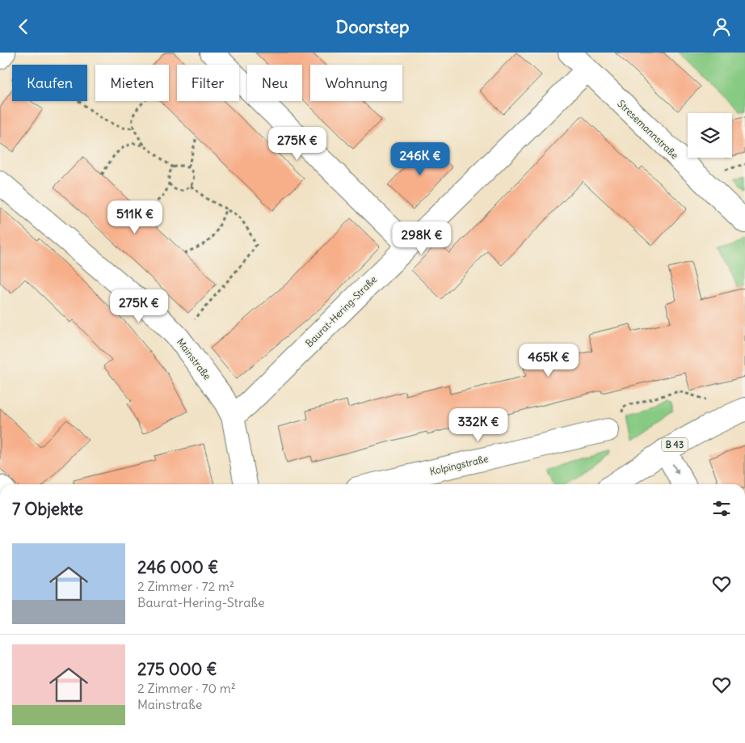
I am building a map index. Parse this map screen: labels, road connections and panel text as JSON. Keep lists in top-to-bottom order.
{
  "streets": {
    "street": [
      "Stresemannstraße",
      "Baurat-Hering-Straße",
      "Mainstraße",
      "B 43",
      "Kolpingstraße"
    ]
  },
  "crossings": [
    ["Stresemannstraße", "Baurat-Hering-Straße"],
    ["Baurat-Hering-Straße", "Mainstraße"]
  ],
  "page": {
    "header": "Doorstep",
    "chip": [
      "Kaufen",
      "Mieten",
      "Filter",
      "Neu",
      "Wohnung"
    ],
    "price": [
      "275K €",
      "246K €",
      "511K €",
      "298K €",
      "275K €",
      "465K €",
      "332K €"
    ],
    "heading": "7 Objekte",
    "list": [
      {
        "name": "246 000 €",
        "note": "2 Zimmer · 72 m² · Baurat-Hering-Straße"
      },
      {
        "name": "275 000 €",
        "note": "2 Zimmer · 70 m² · Mainstraße"
      }
    ]
  }
}
